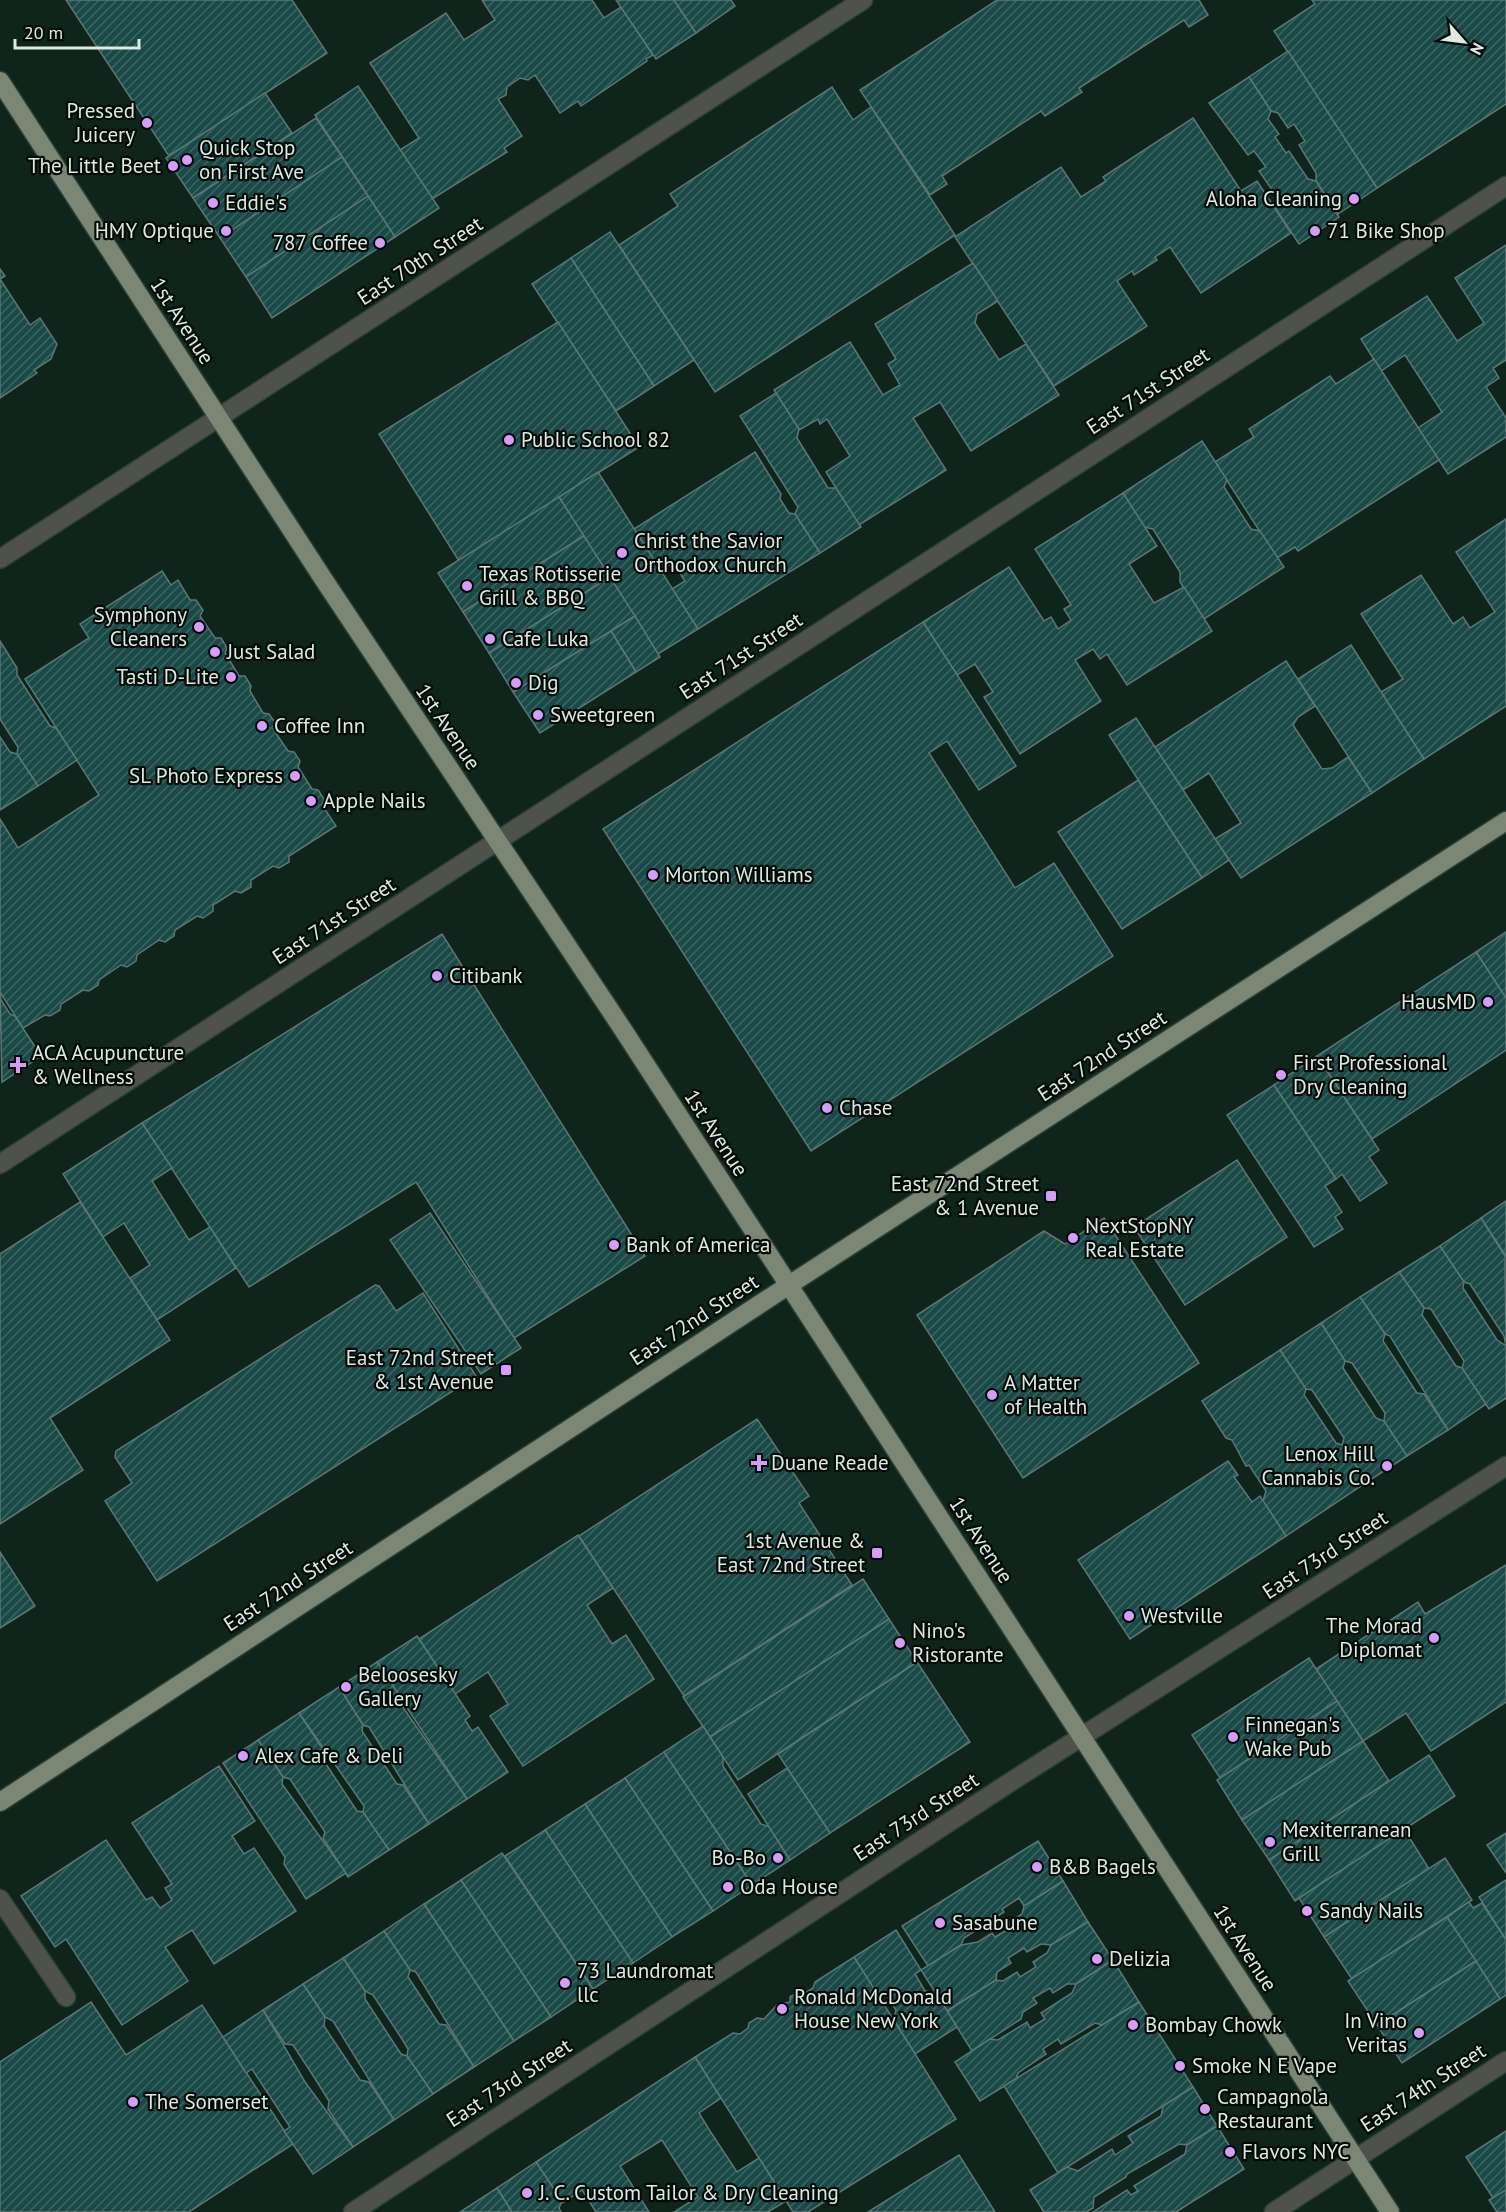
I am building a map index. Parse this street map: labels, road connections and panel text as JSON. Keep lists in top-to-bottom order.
{
  "streets": {
    "main road": ["1st Avenue", "East 72nd Street"],
    "street": [
      "East 70th Street",
      "East 71st Street",
      "East 73rd Street",
      "East 74th Street"
    ]
  },
  "crossings": [
    ["East 70th Street", "1st Avenue"],
    ["1st Avenue", "East 71st Street"],
    ["1st Avenue", "East 72nd Street"],
    ["1st Avenue", "East 73rd Street"],
    ["1st Avenue", "East 74th Street"]
  ],
  "places": {
    "other": [
      "Pressed Juicery",
      "Quick Stop on First Ave",
      "The Little Beet",
      "Aloha Cleaning",
      "Eddie's",
      "HMY Optique",
      "71 Bike Shop",
      "787 Coffee",
      "Public School 82",
      "Christ the Savior Orthodox Church",
      "Texas Rotisserie Grill & BBQ",
      "Symphony Cleaners",
      "Cafe Luka",
      "Just Salad",
      "Tasti D-Lite",
      "Dig",
      "Sweetgreen",
      "Coffee Inn",
      "SL Photo Express",
      "Apple Nails",
      "Morton Williams",
      "Citibank",
      "HausMD",
      "First Professional Dry Cleaning",
      "Chase",
      "NextStopNY Real Estate",
      "Bank of America",
      "A Matter of Health",
      "Lenox Hill Cannabis Co.",
      "Westville",
      "The Morad Diplomat",
      "Nino's Ristorante",
      "Beloosesky Gallery",
      "Finnegan's Wake Pub",
      "Alex Cafe & Deli",
      "Mexiterranean Grill",
      "Bo-Bo",
      "B&B Bagels",
      "Oda House",
      "Sandy Nails",
      "Sasabune",
      "Delizia",
      "73 Laundromat llc",
      "Ronald McDonald House New York",
      "Bombay Chowk",
      "In Vino Veritas",
      "Smoke N E Vape",
      "The Somerset",
      "Campagnola Restaurant",
      "Flavors NYC",
      "J. C. Custom Tailor & Dry Cleaning"
    ],
    "health": ["ACA Acupuncture & Wellness", "Duane Reade"],
    "transit": ["East 72nd Street & 1 Avenue", "East 72nd Street & 1st Avenue", "1st Avenue & East 72nd Street"]
  },
  "scale_bar": "20 m",
  "north": "bottom right"
}
